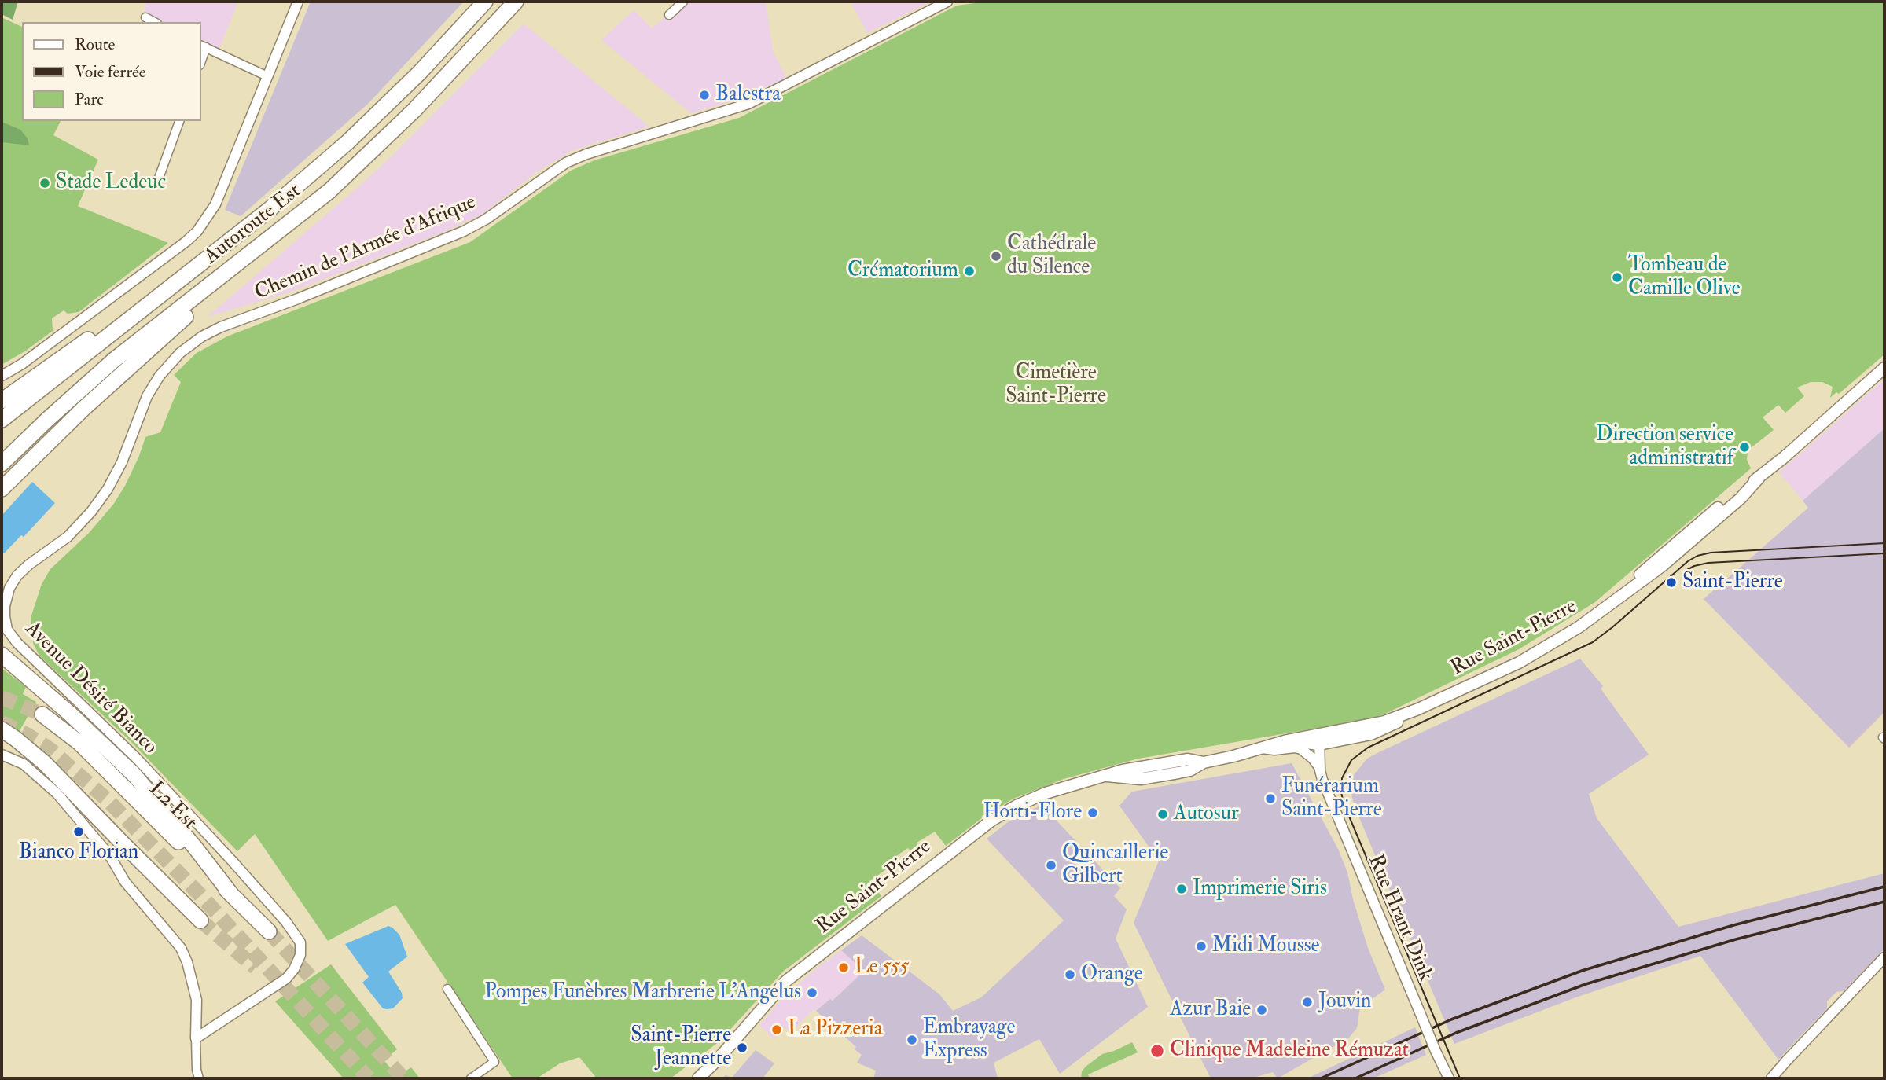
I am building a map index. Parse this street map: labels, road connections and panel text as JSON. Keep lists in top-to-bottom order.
{
  "streets": {
    "highway": ["Autoroute Est", "L2 Est"],
    "main road": ["Rue Saint-Pierre"],
    "street": ["Chemin de l'Armée d'Afrique", "Avenue Désiré Bianco", "Rue Hrant Dink"]
  },
  "crossings": [
    ["Chemin de l'Armée d'Afrique", "Avenue Désiré Bianco"],
    ["Rue Saint-Pierre", "Rue Hrant Dink"]
  ],
  "parks": ["Cimetière Saint-Pierre"],
  "places": [
    "Balestra",
    "Stade Ledeuc",
    "Cathédrale du Silence",
    "Crématorium",
    "Tombeau de Camille Olive",
    "Direction service administratif",
    "Saint-Pierre",
    "Funérarium Saint-Pierre",
    "Horti-Flore",
    "Autosur",
    "Bianco Florian",
    "Quincaillerie Gilbert",
    "Imprimerie Siris",
    "Midi Mousse",
    "Le 555",
    "Orange",
    "Pompes Funèbres Marbrerie L'Angelus",
    "Jouvin",
    "Azur Baie",
    "La Pizzeria",
    "Embrayage Express",
    "Saint-Pierre Jeannette",
    "Clinique Madeleine Rémuzat"
  ],
  "legend": ["Route", "Voie ferrée", "Parc"]
}
